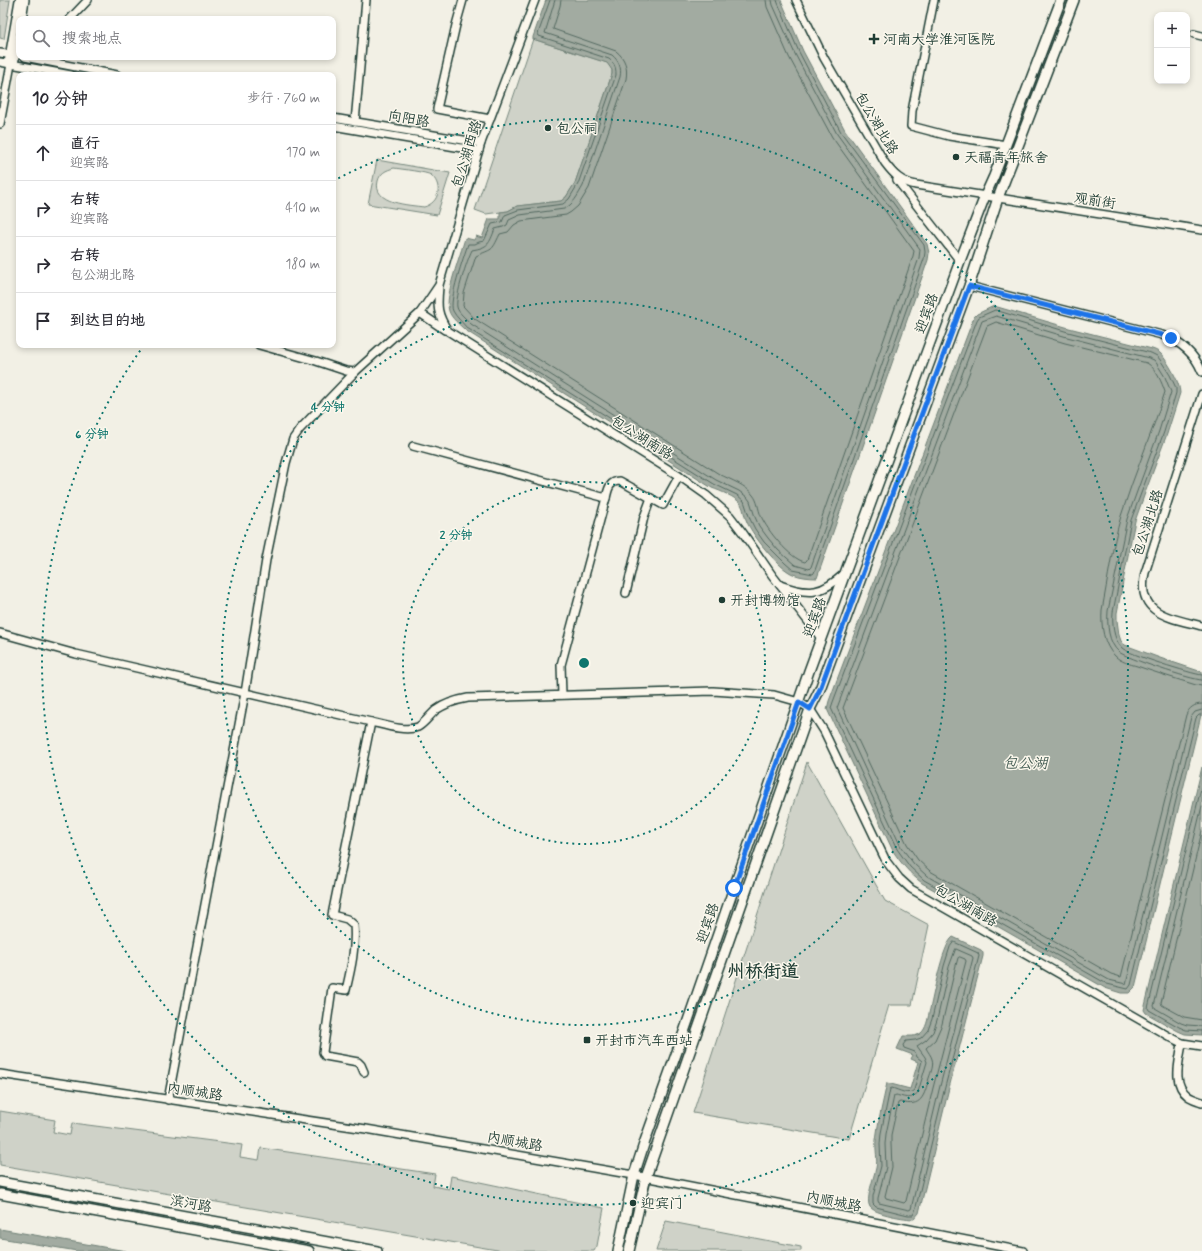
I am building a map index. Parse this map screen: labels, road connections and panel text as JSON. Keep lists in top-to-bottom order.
{
  "streets": {
    "main road": ["迎宾路", "滨河路"],
    "street": [
      "向阳路",
      "包公湖北路",
      "包公湖西路",
      "观前街",
      "包公湖南路",
      "内顺城路"
    ]
  },
  "crossings": [
    ["向阳路", "包公湖西路"],
    ["包公湖北路", "观前街"],
    ["包公湖北路", "迎宾路"],
    ["包公湖西路", "包公湖南路"],
    ["包公湖西路", "内顺城路"],
    ["观前街", "迎宾路"],
    ["迎宾路", "包公湖南路"],
    ["迎宾路", "内顺城路"]
  ],
  "districts": ["州桥街道"],
  "water": ["包公湖"],
  "places": {
    "health": ["河南大学淮河医院"],
    "other": [
      "包公祠",
      "天福青年旅舍",
      "开封博物馆",
      "迎宾门"
    ],
    "transit": ["开封市汽车西站"]
  },
  "page": {
    "map_buttons": ["+", "−"],
    "search": "搜索地点",
    "heading": ["10 分钟", "步行 · 760 m"],
    "list": [
      ["直行", "迎宾路", "170 m"],
      ["右转", "迎宾路", "410 m"],
      ["右转", "包公湖北路", "180 m"],
      "到达目的地"
    ]
  },
  "rings": ["4 分钟", "6 分钟", "2 分钟"]
}
